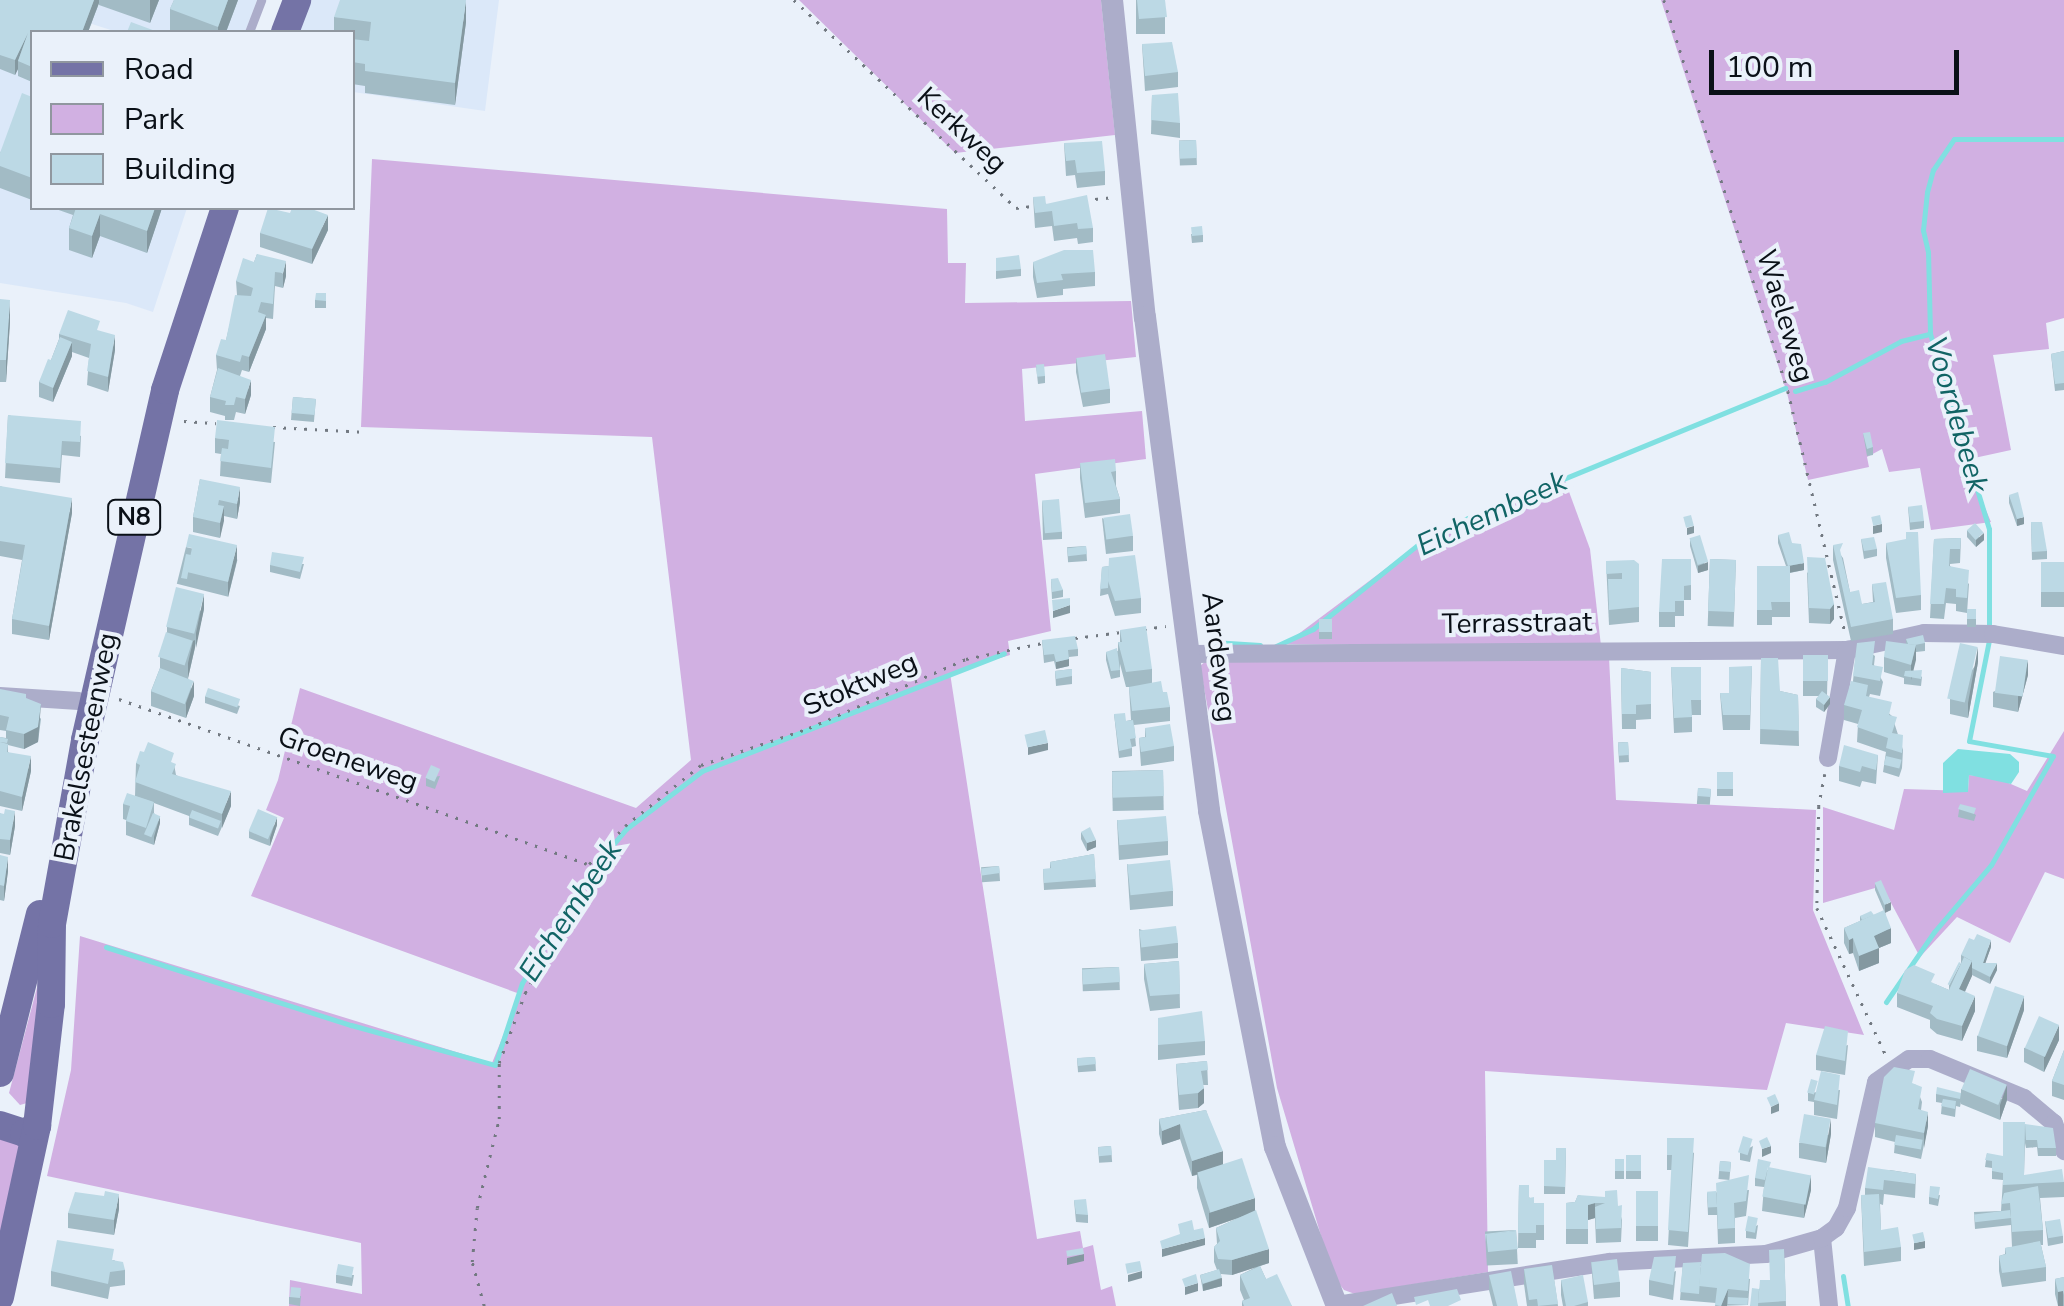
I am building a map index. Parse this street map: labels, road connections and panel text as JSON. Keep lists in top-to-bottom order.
{
  "streets": {
    "main road": ["N8", "Brakelsesteenweg"],
    "street": ["Terrasstraat", "Aardeweg"],
    "path": [
      "Kerkweg",
      "Waeleweg",
      "Stoktweg",
      "Groeneweg"
    ]
  },
  "crossings": [
    ["Waeleweg", "Terrasstraat"],
    ["Terrasstraat", "Aardeweg"],
    ["Stoktweg", "Groeneweg"],
    ["Brakelsesteenweg", "Groeneweg"]
  ],
  "water": ["Voordebeek", "Eichembeek"],
  "legend": ["Road", "Park", "Building"],
  "scale_bar": "100 m"
}
